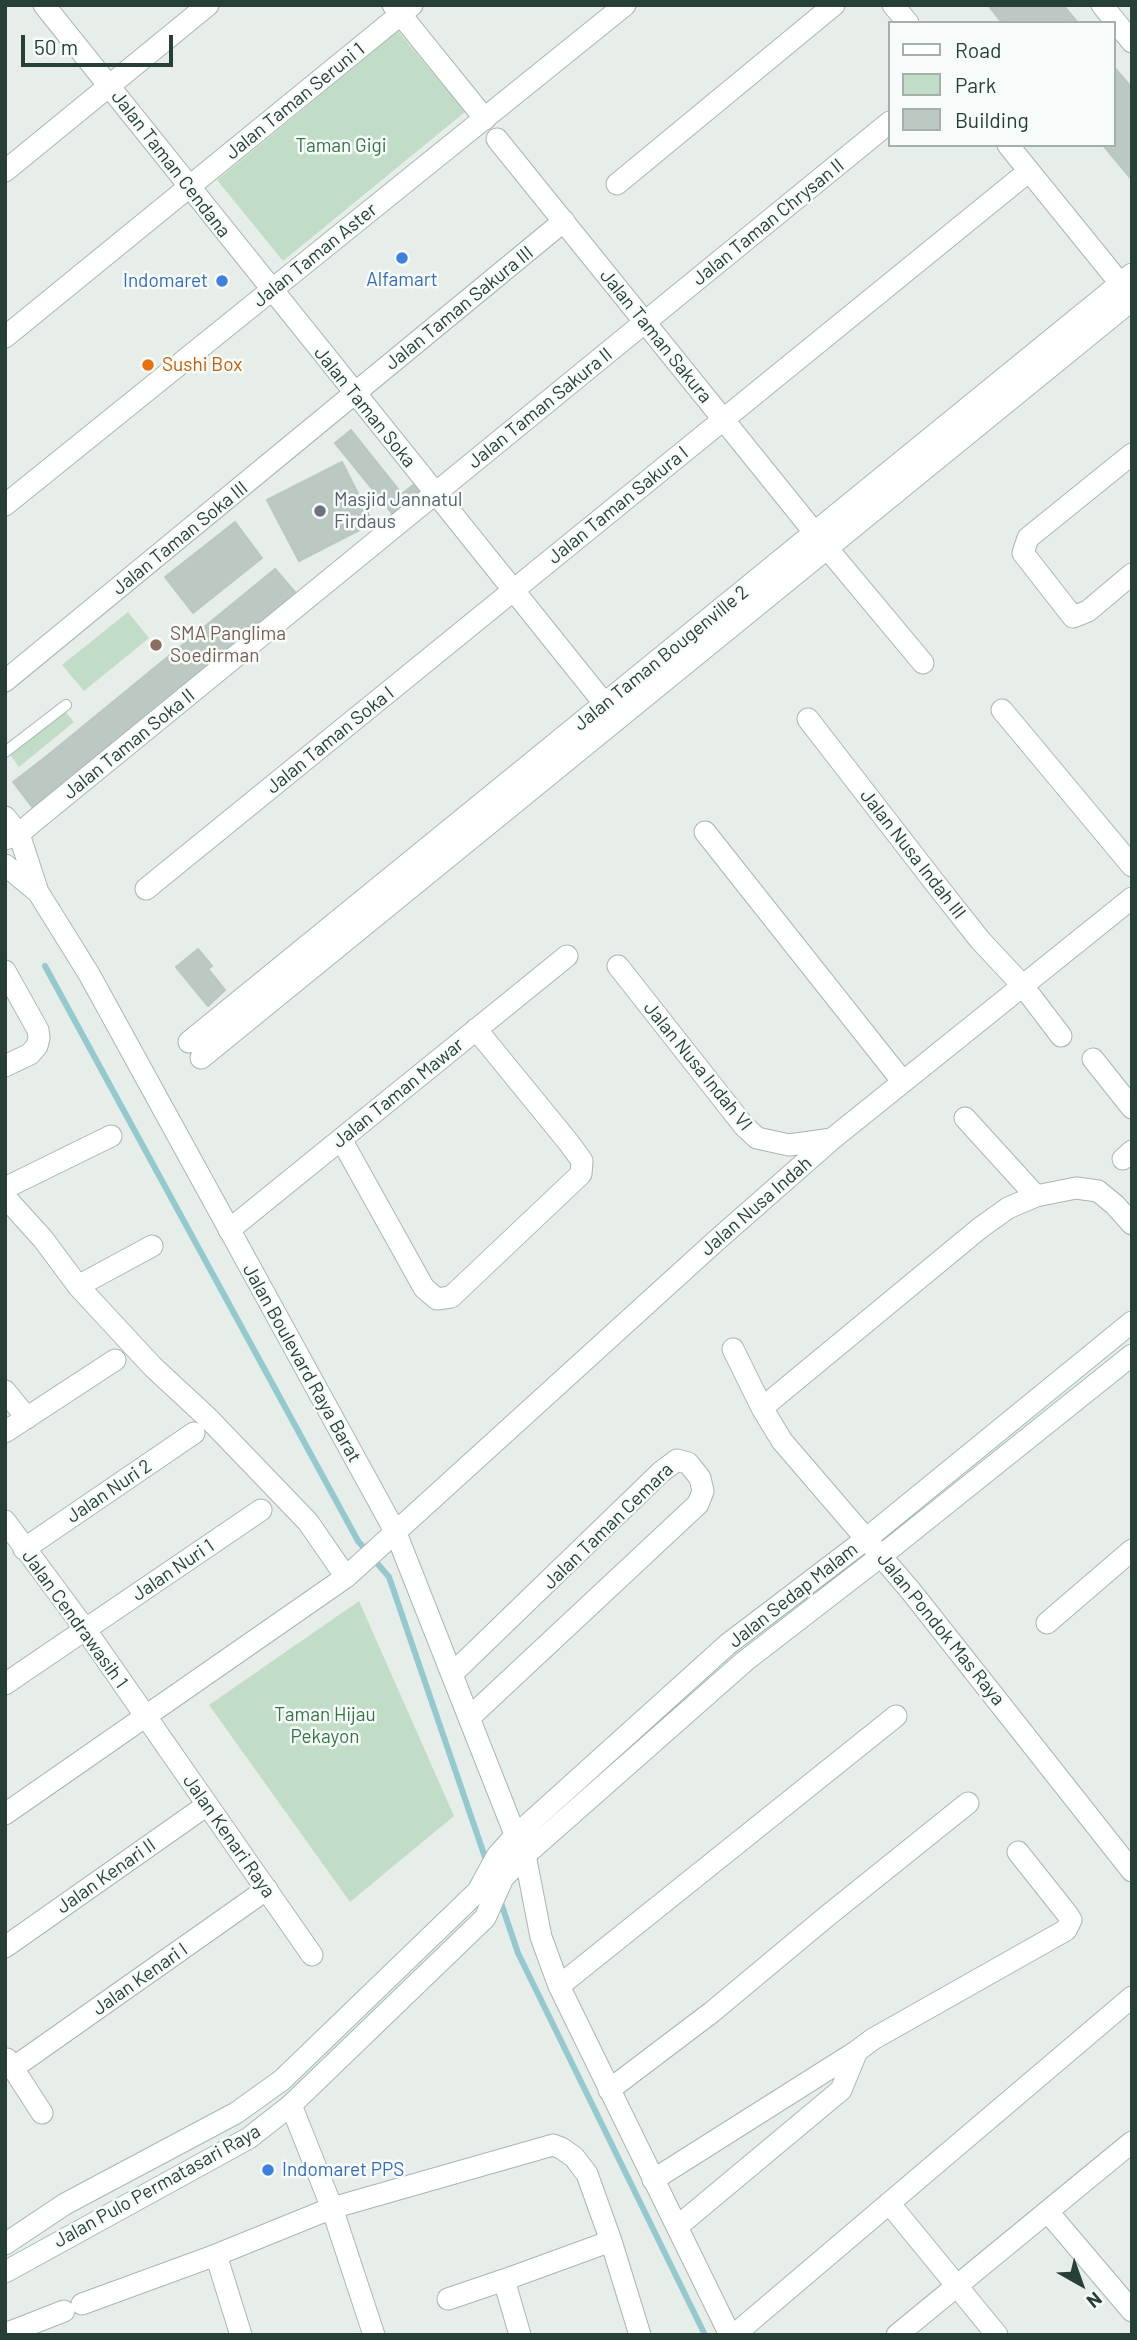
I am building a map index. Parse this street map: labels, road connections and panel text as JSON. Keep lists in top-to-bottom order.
{
  "streets": {
    "street": [
      "Jalan Taman Seruni 1",
      "Jalan Taman Cendana",
      "Jalan Taman Chrysan II",
      "Jalan Taman Aster",
      "Jalan Taman Sakura III",
      "Jalan Taman Sakura",
      "Jalan Taman Soka",
      "Jalan Taman Sakura II",
      "Jalan Taman Sakura I",
      "Jalan Taman Soka III",
      "Jalan Taman Bougenville 2",
      "Jalan Taman Soka I",
      "Jalan Taman Soka II",
      "Jalan Nusa Indah III",
      "Jalan Nusa Indah VI",
      "Jalan Taman Mawar",
      "Jalan Nusa Indah",
      "Jalan Boulevard Raya Barat",
      "Jalan Nuri 2",
      "Jalan Taman Cemara",
      "Jalan Nuri 1",
      "Jalan Sedap Malam",
      "Jalan Cendrawasih 1",
      "Jalan Pondok Mas Raya",
      "Jalan Kenari Raya",
      "Jalan Kenari II",
      "Jalan Kenari I",
      "Jalan Pulo Permatasari Raya"
    ]
  },
  "crossings": [
    ["Jalan Taman Seruni 1", "Jalan Taman Cendana"],
    ["Jalan Taman Cendana", "Jalan Taman Aster"],
    ["Jalan Taman Cendana", "Jalan Taman Soka"],
    ["Jalan Taman Chrysan II", "Jalan Taman Sakura"],
    ["Jalan Taman Chrysan II", "Jalan Taman Sakura II"],
    ["Jalan Taman Aster", "Jalan Taman Soka"],
    ["Jalan Taman Sakura III", "Jalan Taman Sakura"],
    ["Jalan Taman Sakura III", "Jalan Taman Soka"],
    ["Jalan Taman Sakura III", "Jalan Taman Soka III"],
    ["Jalan Taman Sakura", "Jalan Taman Sakura II"],
    ["Jalan Taman Sakura", "Jalan Taman Sakura I"],
    ["Jalan Taman Sakura", "Jalan Taman Bougenville 2"],
    ["Jalan Taman Soka", "Jalan Taman Sakura II"],
    ["Jalan Taman Soka", "Jalan Taman Sakura I"],
    ["Jalan Taman Soka", "Jalan Taman Soka III"],
    ["Jalan Taman Soka", "Jalan Taman Bougenville 2"],
    ["Jalan Taman Soka", "Jalan Taman Soka I"],
    ["Jalan Taman Soka", "Jalan Taman Soka II"],
    ["Jalan Taman Sakura II", "Jalan Taman Soka II"],
    ["Jalan Taman Sakura I", "Jalan Taman Soka I"],
    ["Jalan Nusa Indah III", "Jalan Nusa Indah"],
    ["Jalan Nusa Indah VI", "Jalan Nusa Indah"],
    ["Jalan Taman Mawar", "Jalan Boulevard Raya Barat"],
    ["Jalan Nusa Indah", "Jalan Boulevard Raya Barat"],
    ["Jalan Nusa Indah", "Jalan Cendrawasih 1"],
    ["Jalan Nusa Indah", "Jalan Kenari Raya"],
    ["Jalan Boulevard Raya Barat", "Jalan Taman Cemara"],
    ["Jalan Boulevard Raya Barat", "Jalan Sedap Malam"],
    ["Jalan Nuri 2", "Jalan Cendrawasih 1"],
    ["Jalan Nuri 1", "Jalan Cendrawasih 1"],
    ["Jalan Sedap Malam", "Jalan Pondok Mas Raya"],
    ["Jalan Sedap Malam", "Jalan Pulo Permatasari Raya"],
    ["Jalan Cendrawasih 1", "Jalan Kenari Raya"],
    ["Jalan Kenari Raya", "Jalan Kenari II"],
    ["Jalan Kenari Raya", "Jalan Kenari I"]
  ],
  "parks": ["Taman Gigi", "Taman Hijau Pekayon"],
  "places": [
    "Alfamart",
    "Indomaret",
    "Sushi Box",
    "Masjid Jannatul Firdaus",
    "SMA Panglima Soedirman",
    "Indomaret PPS"
  ],
  "legend": ["Road", "Park", "Building"],
  "scale_bar": "50 m",
  "north": "bottom right"
}
